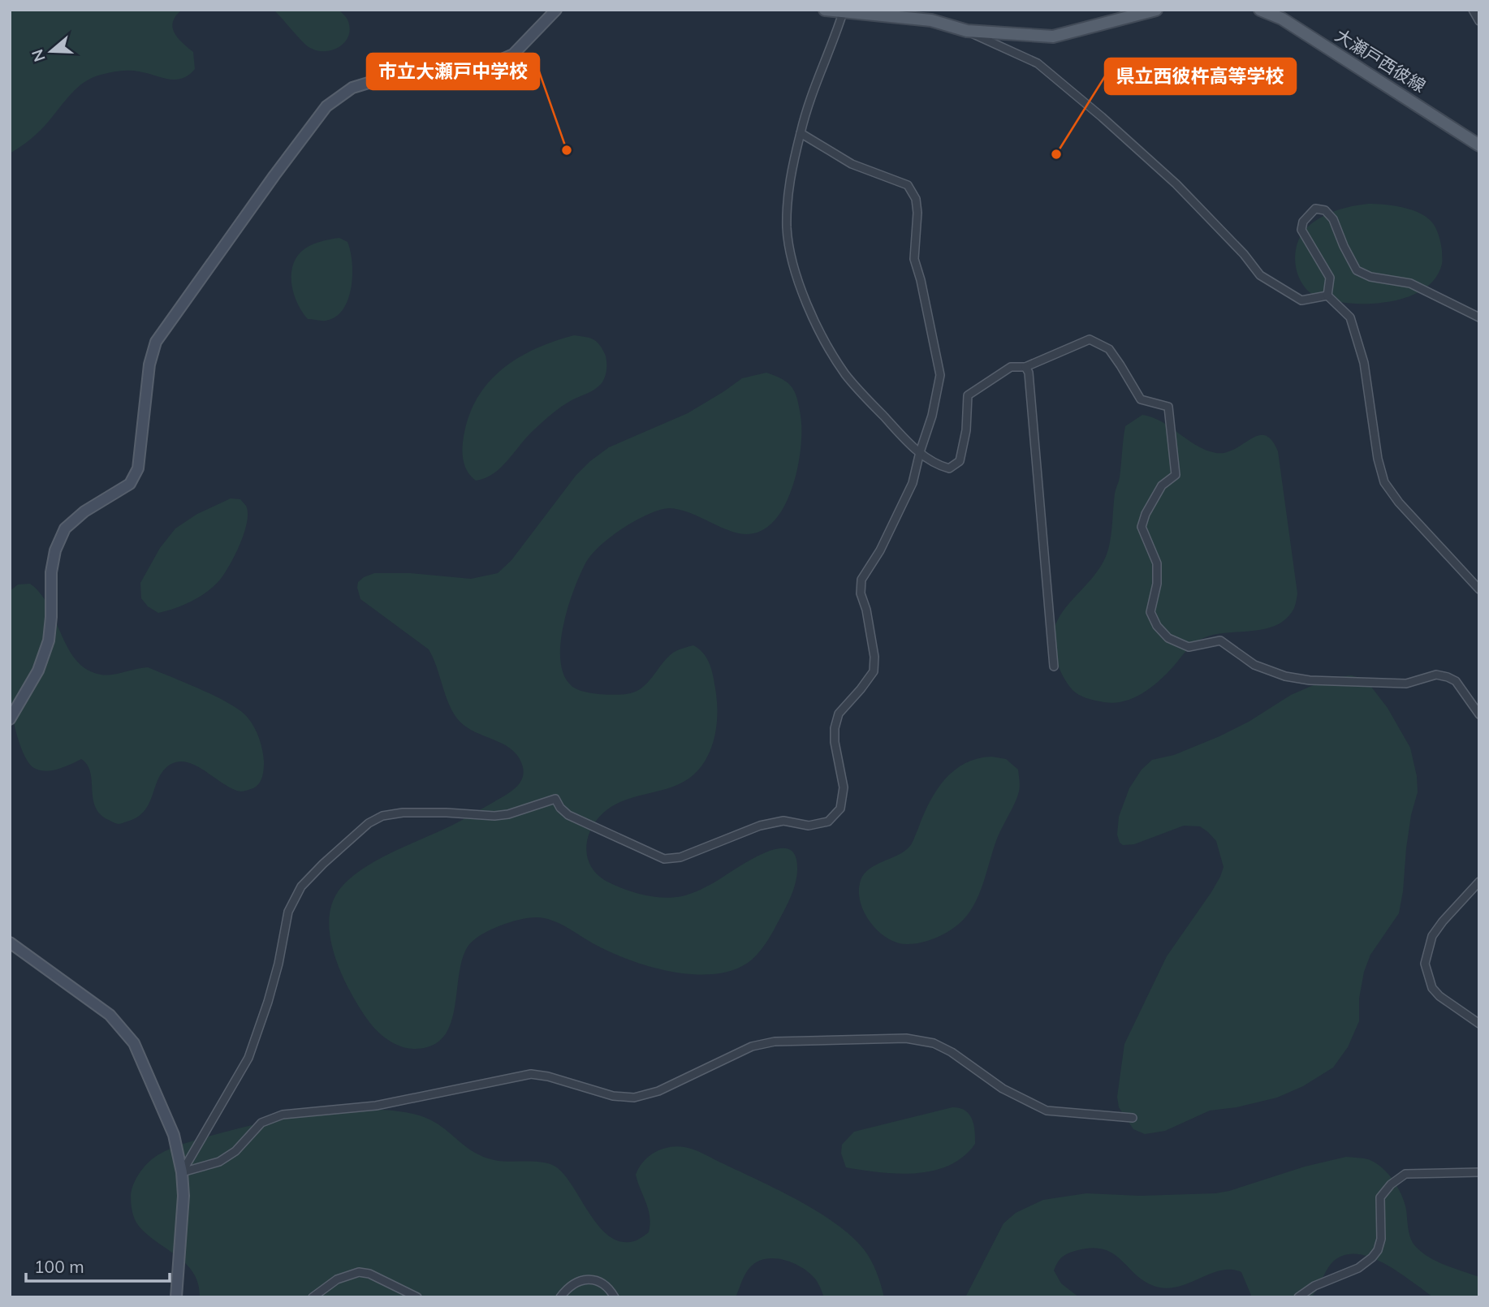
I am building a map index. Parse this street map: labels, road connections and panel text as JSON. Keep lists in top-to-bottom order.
{
  "streets": {
    "main road": ["大瀬戸西彼線"]
  },
  "places": ["市立大瀬戸中学校", "県立西彼杵高等学校"],
  "scale_bar": "100 m",
  "north": "left"
}
